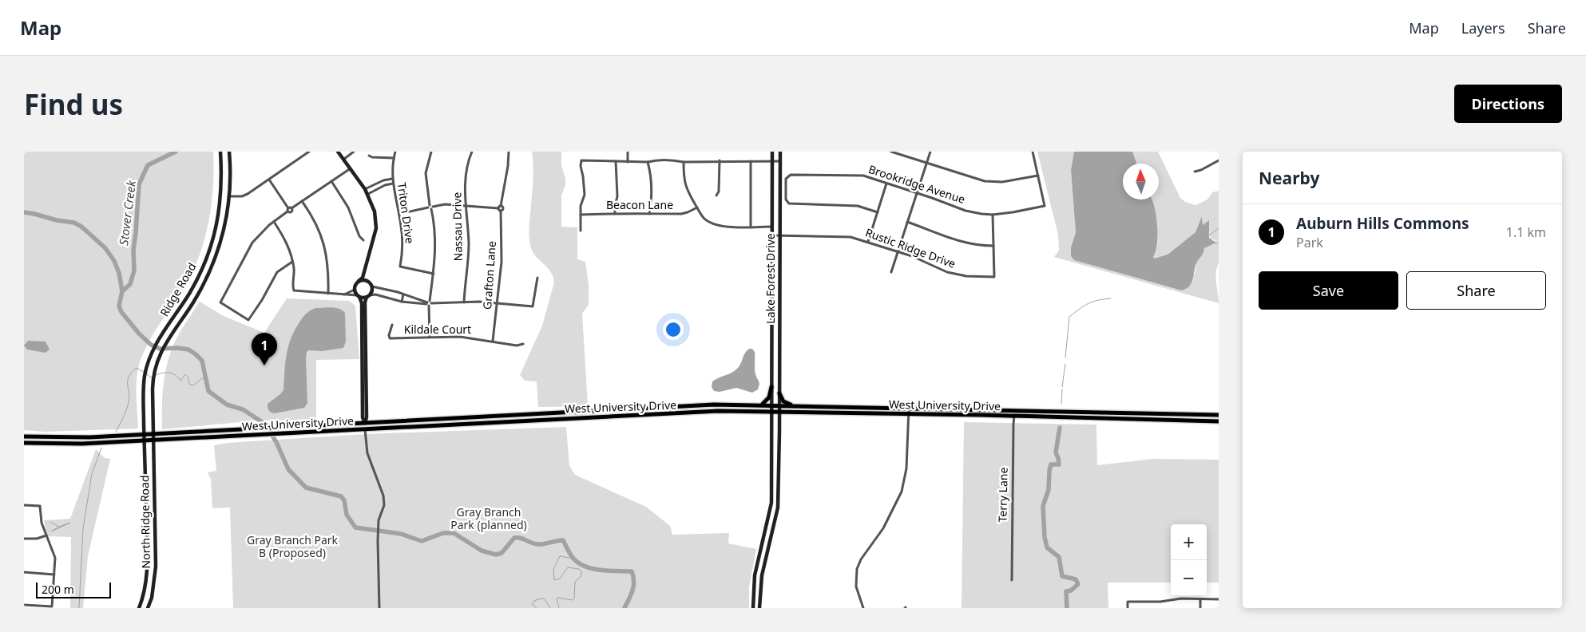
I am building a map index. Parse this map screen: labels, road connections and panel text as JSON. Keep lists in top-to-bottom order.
{
  "streets": {
    "highway": ["West University Drive"],
    "main road": ["Lake Forest Drive", "Ridge Road", "North Ridge Road"],
    "street": [
      "Brookridge Avenue",
      "Beacon Lane",
      "Triton Drive",
      "Nassau Drive",
      "Rustic Ridge Drive",
      "Grafton Lane",
      "Kildale Court",
      "Terry Lane"
    ]
  },
  "crossings": [
    ["Rustic Ridge Drive", "Lake Forest Drive"],
    ["Grafton Lane", "Kildale Court"],
    ["Lake Forest Drive", "West University Drive"],
    ["Ridge Road", "West University Drive"],
    ["Ridge Road", "North Ridge Road"],
    ["West University Drive", "Terry Lane"],
    ["West University Drive", "North Ridge Road"]
  ],
  "water": ["Stover Creek"],
  "parks": ["Gray Branch Park (planned)", "Gray Branch Park B (Proposed)"],
  "scale_bar": "200 m",
  "north": "top",
  "page": {
    "header": "Map",
    "nav": ["Map", "Layers", "Share"],
    "buttons": [
      "Directions",
      ["Save", "Share"]
    ],
    "title": "Find us",
    "heading": "Nearby",
    "list": [
      {
        "mark": "1",
        "name": "Auburn Hills Commons",
        "note": "Park",
        "value": "1.1 km"
      }
    ],
    "pins": "1",
    "map_buttons": ["+", "−"],
    "scale": "200 m"
  }
}
